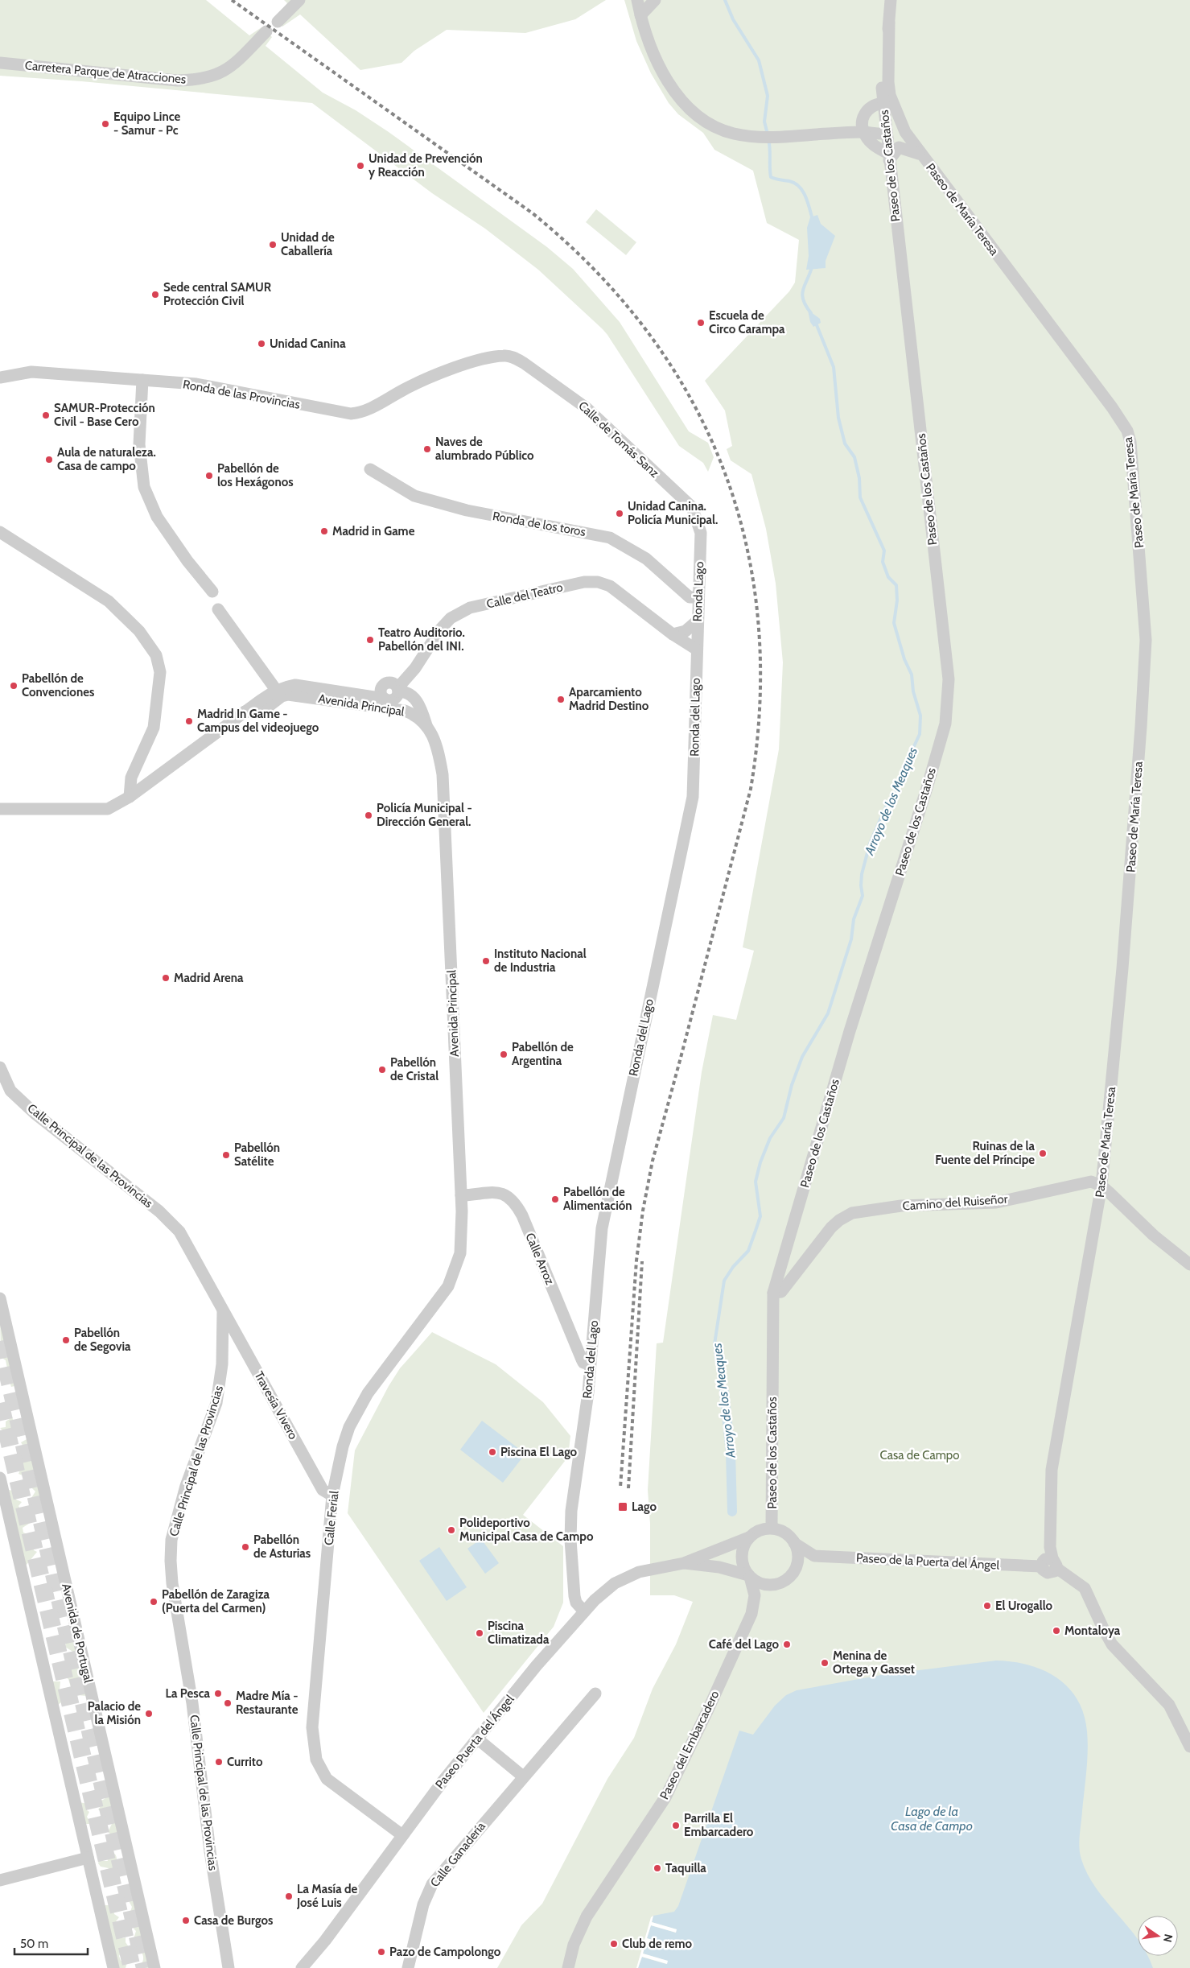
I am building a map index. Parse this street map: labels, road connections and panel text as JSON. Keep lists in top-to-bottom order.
{
  "streets": {
    "street": [
      "Carretera Parque de Atracciones",
      "Paseo de los Castaños",
      "Paseo de María Teresa",
      "Ronda de las Provincias",
      "Calle de Tomás Sanz",
      "Ronda de los toros",
      "Ronda Lago",
      "Calle del Teatro",
      "Avenida Principal",
      "Ronda del Lago",
      "Calle Principal de las Provincias",
      "Camino del Ruiseñor",
      "Calle Arroz",
      "Travesía Vivero",
      "Calle Ferial",
      "Paseo de la Puerta del Ángel",
      "Avenida de Portugal",
      "Paseo Puerta del Ángel",
      "Paseo del Embarcadero",
      "Calle Ganadería"
    ]
  },
  "crossings": [
    ["Paseo de los Castaños", "Paseo de María Teresa"],
    ["Paseo de los Castaños", "Camino del Ruiseñor"],
    ["Paseo de los Castaños", "Paseo Puerta del Ángel"],
    ["Paseo de los Castaños", "Paseo del Embarcadero"],
    ["Paseo de María Teresa", "Camino del Ruiseñor"],
    ["Paseo de María Teresa", "Paseo de la Puerta del Ángel"],
    ["Ronda de las Provincias", "Calle de Tomás Sanz"],
    ["Calle de Tomás Sanz", "Ronda Lago"],
    ["Ronda de los toros", "Ronda Lago"],
    ["Ronda Lago", "Calle del Teatro"],
    ["Ronda Lago", "Ronda del Lago"],
    ["Calle del Teatro", "Ronda del Lago"],
    ["Avenida Principal", "Calle Arroz"],
    ["Avenida Principal", "Calle Ferial"],
    ["Ronda del Lago", "Calle Arroz"],
    ["Ronda del Lago", "Paseo Puerta del Ángel"],
    ["Calle Principal de las Provincias", "Travesía Vivero"],
    ["Calle Arroz", "Calle Ferial"],
    ["Travesía Vivero", "Calle Ferial"],
    ["Calle Ferial", "Paseo Puerta del Ángel"],
    ["Paseo Puerta del Ángel", "Paseo del Embarcadero"]
  ],
  "water": ["Arroyo de los Meaques", "Lago de la Casa de Campo"],
  "parks": ["Casa de Campo"],
  "places": {
    "other": [
      "Equipo Lince - Samur - Pc",
      "Unidad de Prevención y Reacción",
      "Unidad de Caballería",
      "Sede central SAMUR Protección Civil",
      "Escuela de Circo Carampa",
      "Unidad Canina",
      "SAMUR-Protección Civil - Base Cero",
      "Naves de alumbrado Público",
      "Aula de naturaleza. Casa de campo",
      "Pabellón de los Hexágonos",
      "Unidad Canina. Policía Municipal.",
      "Madrid in Game",
      "Teatro Auditorio. Pabellón del INI.",
      "Pabellón de Convenciones",
      "Aparcamiento Madrid Destino",
      "Madrid In Game - Campus del videojuego",
      "Policía Municipal - Dirección General.",
      "Instituto Nacional de Industria",
      "Madrid Arena",
      "Pabellón de Argentina",
      "Pabellón de Cristal",
      "Ruinas de la Fuente del Príncipe",
      "Pabellón Satélite",
      "Pabellón de Alimentación",
      "Pabellón de Segovia",
      "Piscina El Lago",
      "Polideportivo Municipal Casa de Campo",
      "Pabellón de Asturias",
      "Pabellón de Zaragiza (Puerta del Carmen)",
      "El Urogallo",
      "Montaloya",
      "Piscina Climatizada",
      "Café del Lago",
      "Menina de Ortega y Gasset",
      "La Pesca",
      "Madre Mía - Restaurante",
      "Palacio de la Misión",
      "Currito",
      "Parrilla El Embarcadero",
      "Taquilla",
      "La Masía de José Luis",
      "Casa de Burgos",
      "Club de remo",
      "Pazo de Campolongo"
    ],
    "transit": ["Lago"]
  },
  "scale_bar": "50 m",
  "north": "right"
}
